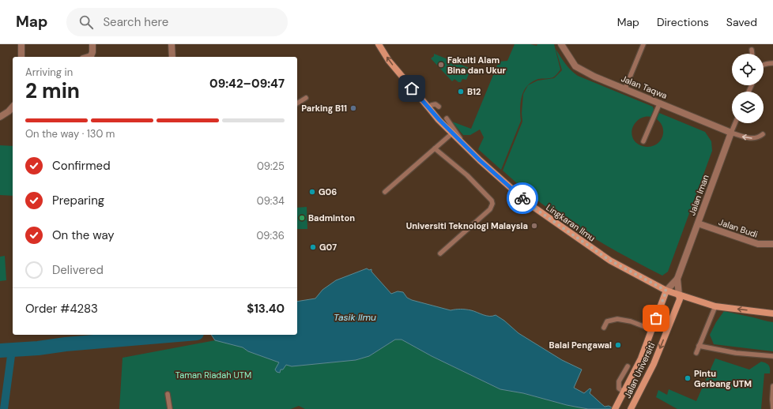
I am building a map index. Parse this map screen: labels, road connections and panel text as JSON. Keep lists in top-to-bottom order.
{
  "streets": {
    "street": [
      "Jalan Taqwa",
      "Jalan Iman",
      "Lingkaran Ilmu",
      "Jalan Budi",
      "Jalan Universiti"
    ]
  },
  "crossings": [
    ["Jalan Taqwa", "Jalan Iman"],
    ["Jalan Iman", "Jalan Budi"],
    ["Jalan Iman", "Jalan Universiti"],
    ["Lingkaran Ilmu", "Jalan Universiti"]
  ],
  "water": ["Tasik Ilmu"],
  "parks": ["Taman Riadah UTM"],
  "places": [
    "Fakulti Alam Bina dan Ukur",
    "B12",
    "Parking B11",
    "G06",
    "Badminton",
    "Universiti Teknologi Malaysia",
    "G07",
    "Balai Pengawal",
    "Pintu Gerbang UTM"
  ],
  "page": {
    "header": "Map",
    "search": "Search here",
    "nav": ["Map", "Directions", "Saved"],
    "heading": ["2 min", "Arriving in", "09:42–09:47"],
    "panel": ["Order #4283", "$13.40"],
    "bar": "On the way · 130 m",
    "list": [
      ["Confirmed", "09:25"],
      ["Preparing", "09:34"],
      ["On the way", "09:36"],
      "Delivered"
    ]
  }
}
